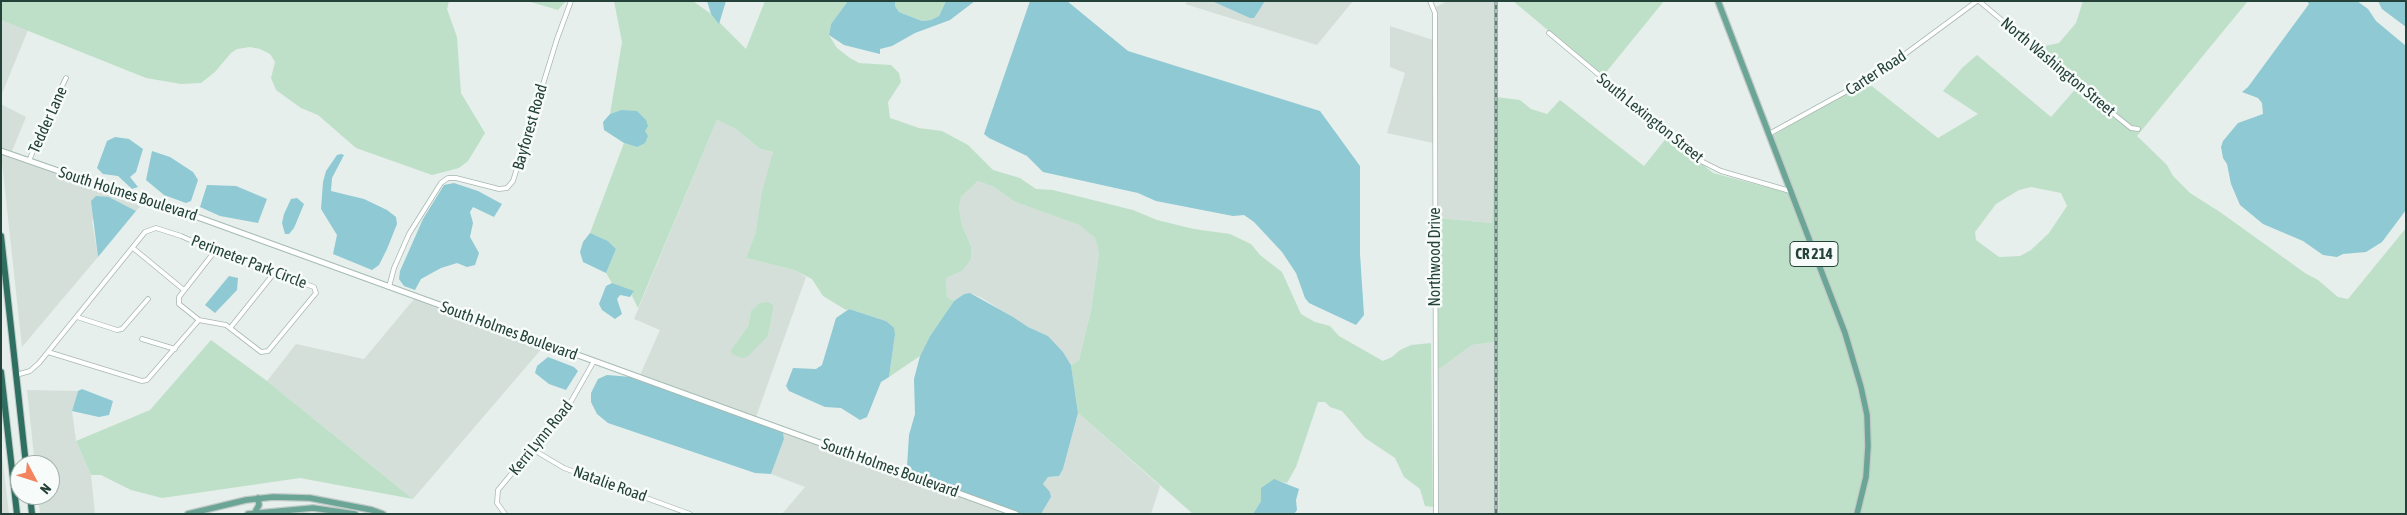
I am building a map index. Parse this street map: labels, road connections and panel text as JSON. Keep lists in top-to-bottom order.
{
  "streets": {
    "main road": ["South Holmes Boulevard", "CR 214"],
    "street": [
      "North Washington Street",
      "Carter Road",
      "South Lexington Street",
      "Tedder Lane",
      "Bayforest Road",
      "Northwood Drive",
      "Perimeter Park Circle",
      "Kerri Lynn Road",
      "Natalie Road"
    ]
  },
  "crossings": [
    ["North Washington Street", "Carter Road"],
    ["Carter Road", "CR 214"],
    ["South Lexington Street", "CR 214"],
    ["Tedder Lane", "South Holmes Boulevard"],
    ["Bayforest Road", "South Holmes Boulevard"],
    ["South Holmes Boulevard", "Kerri Lynn Road"],
    ["Kerri Lynn Road", "Natalie Road"]
  ],
  "north": "bottom right"
}
